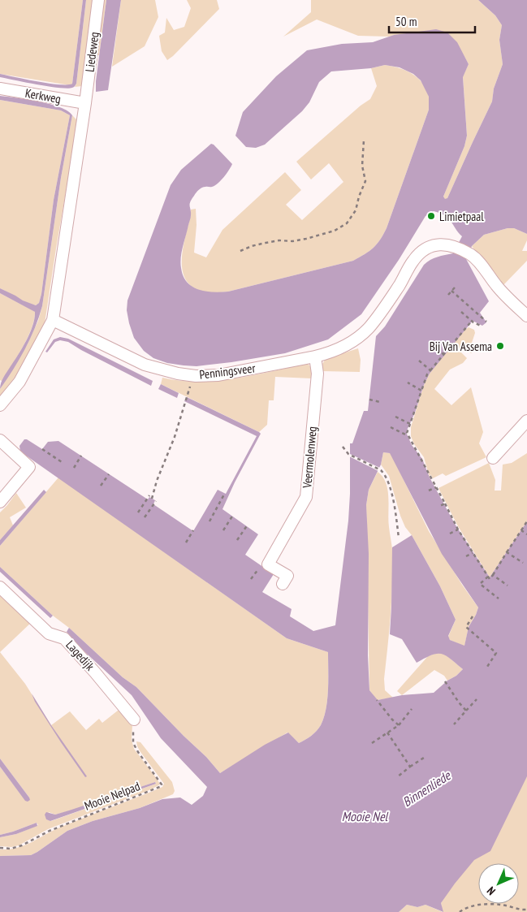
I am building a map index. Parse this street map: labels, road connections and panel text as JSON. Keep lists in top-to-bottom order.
{
  "streets": {
    "street": [
      "Liedeweg",
      "Kerkweg",
      "Penningsveer",
      "Veermolenweg",
      "Lagedijk"
    ],
    "path": ["Mooie Nelpad"]
  },
  "crossings": [
    ["Liedeweg", "Kerkweg"],
    ["Penningsveer", "Veermolenweg"],
    ["Lagedijk", "Mooie Nelpad"]
  ],
  "water": ["Binnenliede", "Mooie Nel"],
  "places": ["Limietpaal", "Bij Van Assema"],
  "scale_bar": "50 m",
  "north": "bottom left"
}
